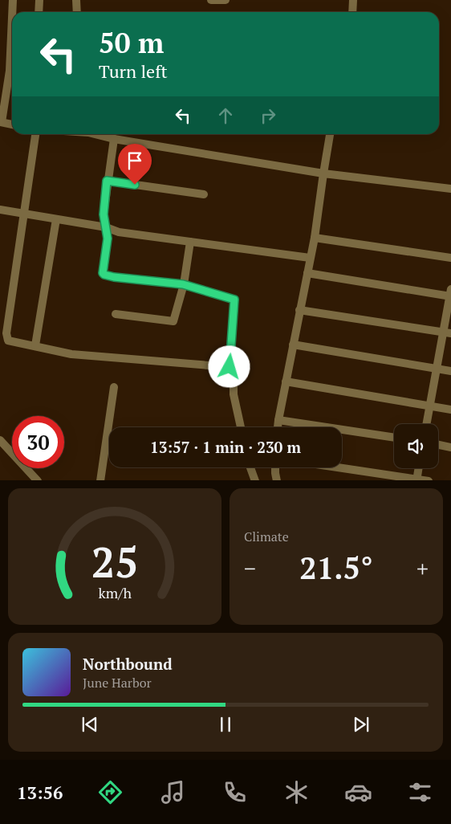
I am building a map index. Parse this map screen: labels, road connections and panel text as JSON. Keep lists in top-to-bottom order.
{
  "page": {
    "turn": ["50 m", "Turn left"],
    "limit": "30",
    "trip": "13:57 · 1 min · 230 m",
    "tile": "Climate",
    "heat": ["−", "21.5°", "+"],
    "song": ["Northbound", "June Harbor"],
    "tabs": "13:56",
    "gauge": ["25", "km/h"]
  }
}
